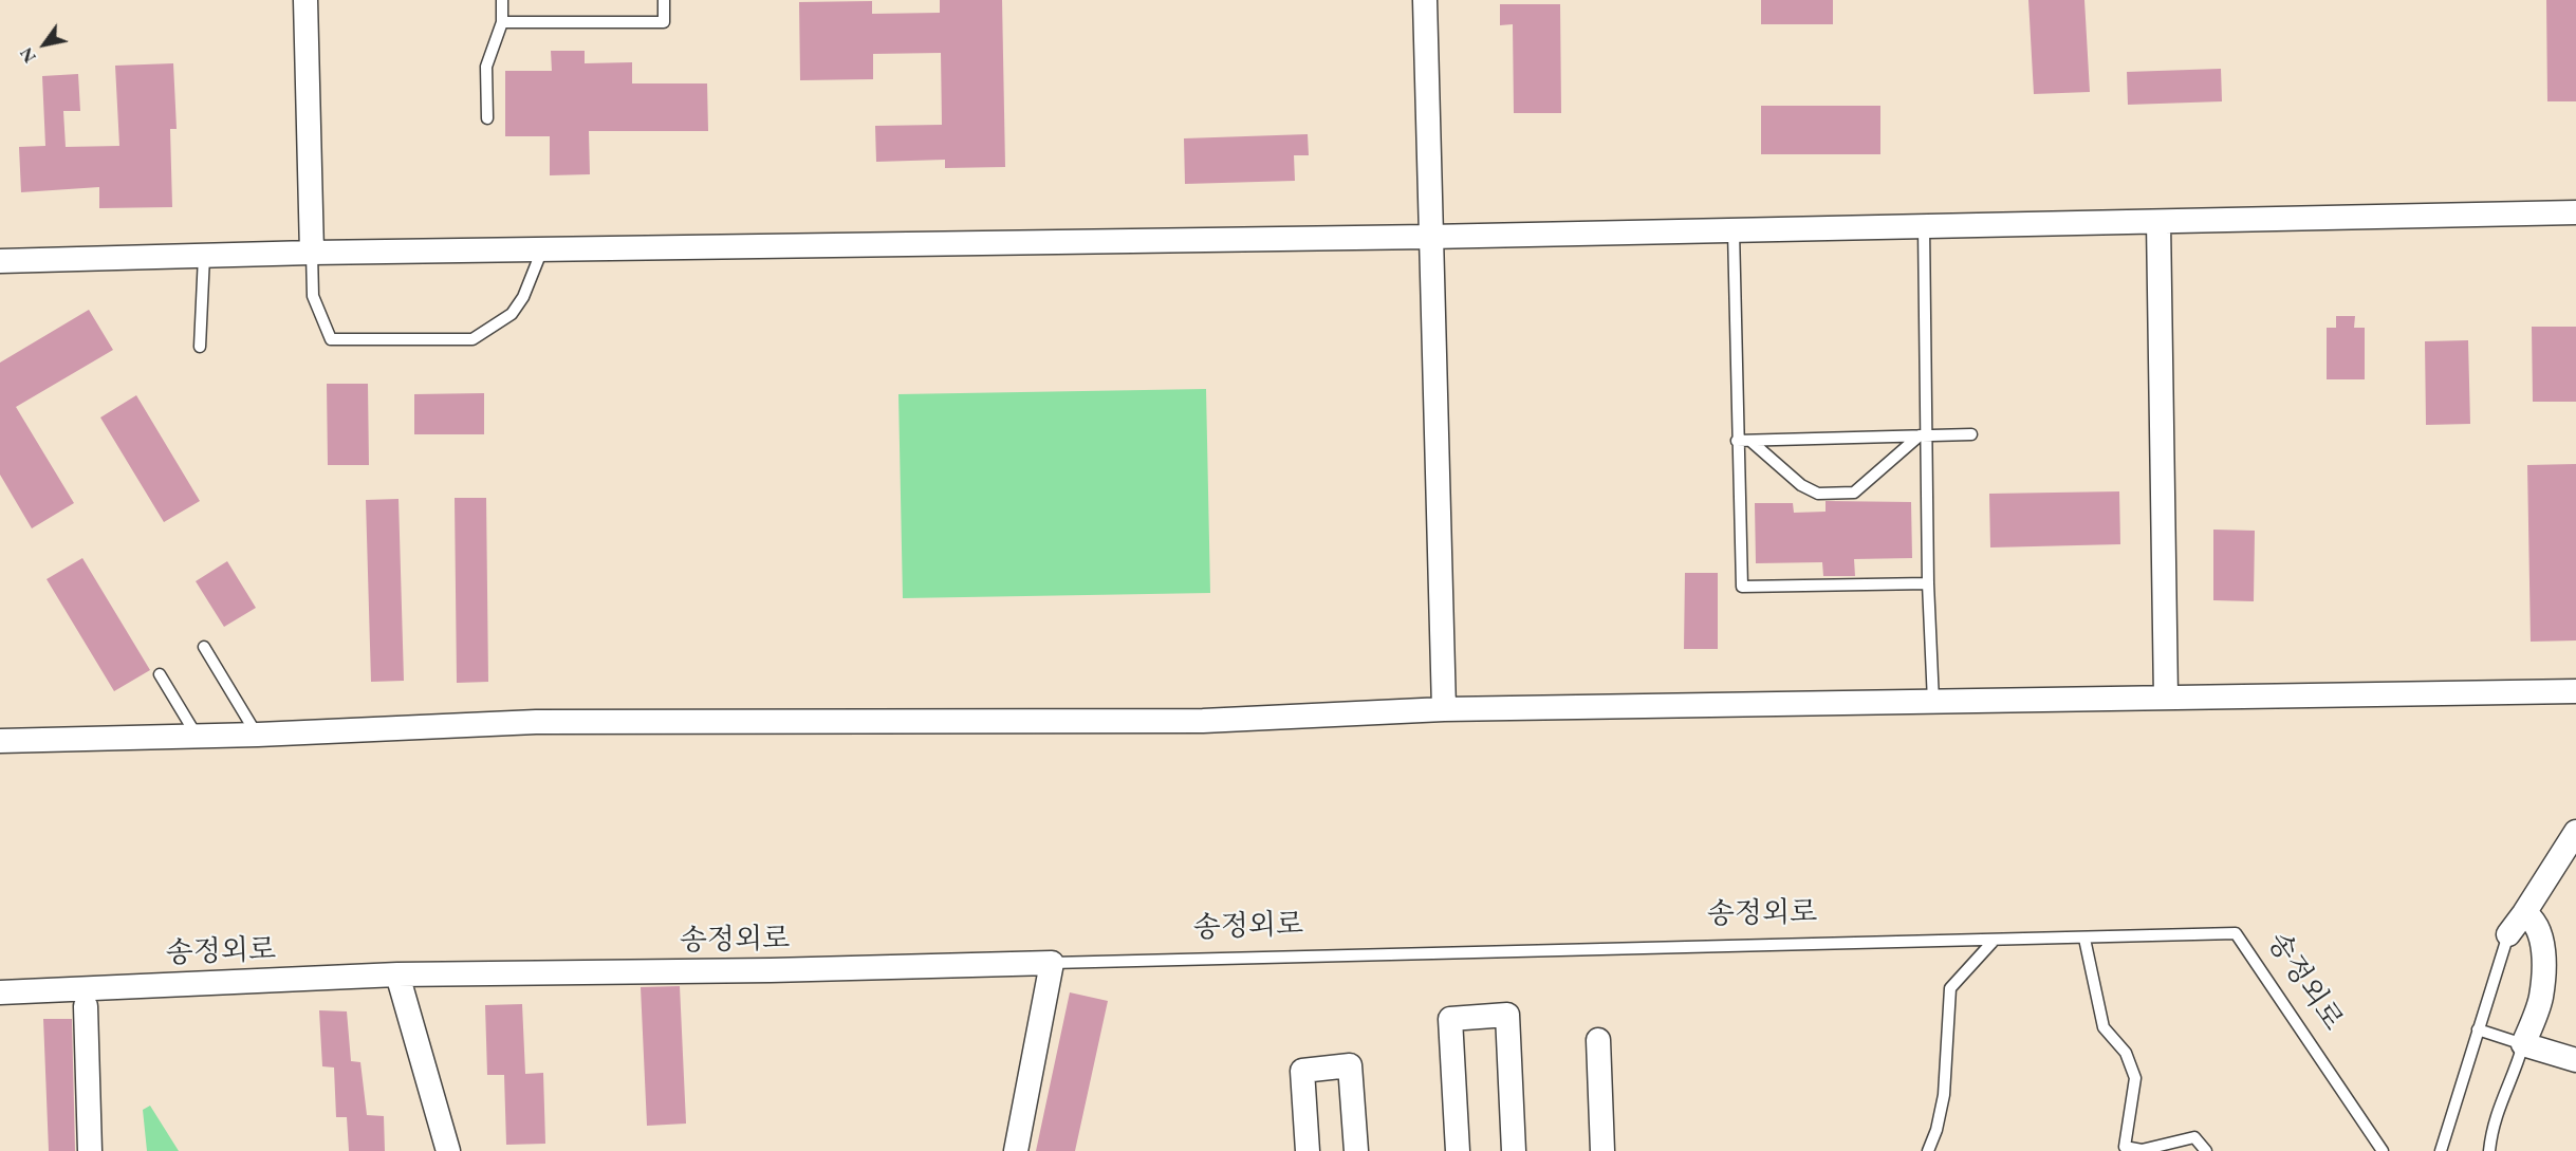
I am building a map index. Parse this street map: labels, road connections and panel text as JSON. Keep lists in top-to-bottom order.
{
  "streets": {
    "street": ["송정외로"]
  },
  "north": "bottom left"
}
